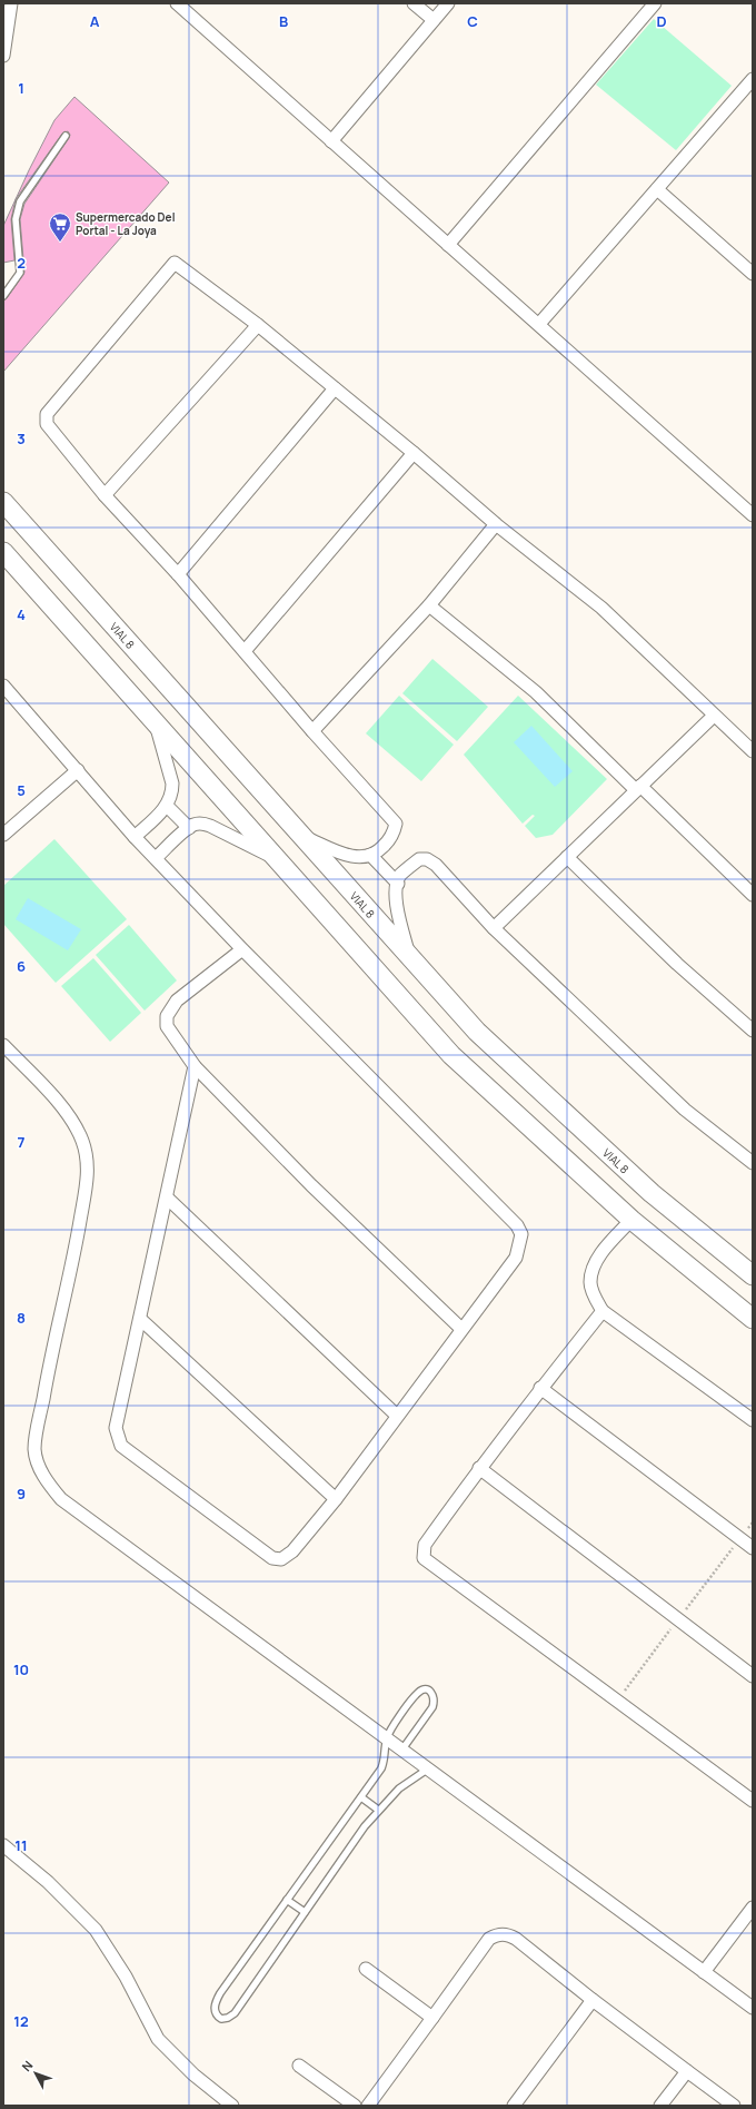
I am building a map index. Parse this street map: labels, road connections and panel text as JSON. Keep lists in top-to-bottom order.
{
  "streets": {
    "main road": ["VIAL 8"]
  },
  "places": {
    "supermarket": ["Supermercado Del Portal - La Joya"]
  },
  "north": "top left",
  "grid": {
    "columns": [
      "A",
      "B",
      "C",
      "D"
    ],
    "rows": [
      "1",
      "2",
      "3",
      "4",
      "5",
      "6",
      "7",
      "8",
      "9",
      "10",
      "11",
      "12"
    ]
  }
}
